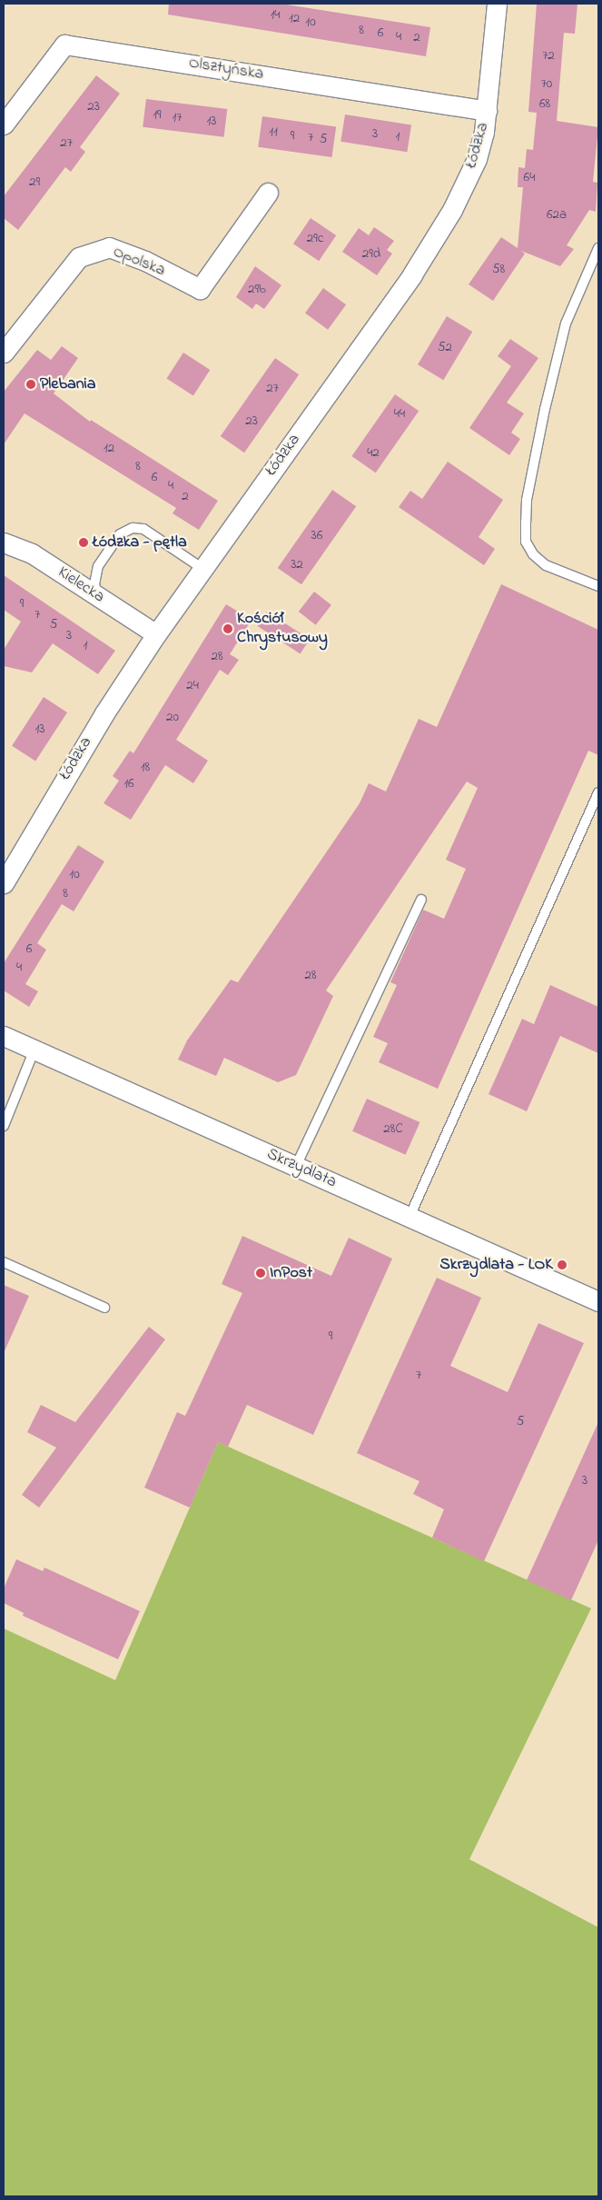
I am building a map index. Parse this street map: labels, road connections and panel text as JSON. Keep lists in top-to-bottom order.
{
  "streets": {
    "street": [
      "Olsztyńska",
      "Łódzka",
      "Opolska",
      "Kielecka",
      "Skrzydlata"
    ]
  },
  "crossings": [
    ["Olsztyńska", "Łódzka"],
    ["Łódzka", "Kielecka"]
  ],
  "places": [
    "Plebania",
    "Łódzka - pętla",
    "Kościół Chrystusowy",
    "Skrzydlata - LOK",
    "InPost"
  ],
  "house_numbers": [
    "14",
    "12",
    "10",
    "8",
    "6",
    "4",
    "2",
    "72",
    "70",
    "68",
    "23",
    "19",
    "17",
    "13",
    "11",
    "3",
    "9",
    "1",
    "7",
    "5",
    "27",
    "64",
    "29",
    "62a",
    "29c",
    "29d",
    "58",
    "29b",
    "52",
    "27",
    "44",
    "23",
    "12",
    "42",
    "8",
    "6",
    "4",
    "2",
    "36",
    "32",
    "9",
    "7",
    "5",
    "3",
    "1",
    "28",
    "24",
    "20",
    "13",
    "18",
    "16",
    "10",
    "8",
    "6",
    "4",
    "28",
    "28C",
    "9",
    "7",
    "5",
    "3"
  ]
}
